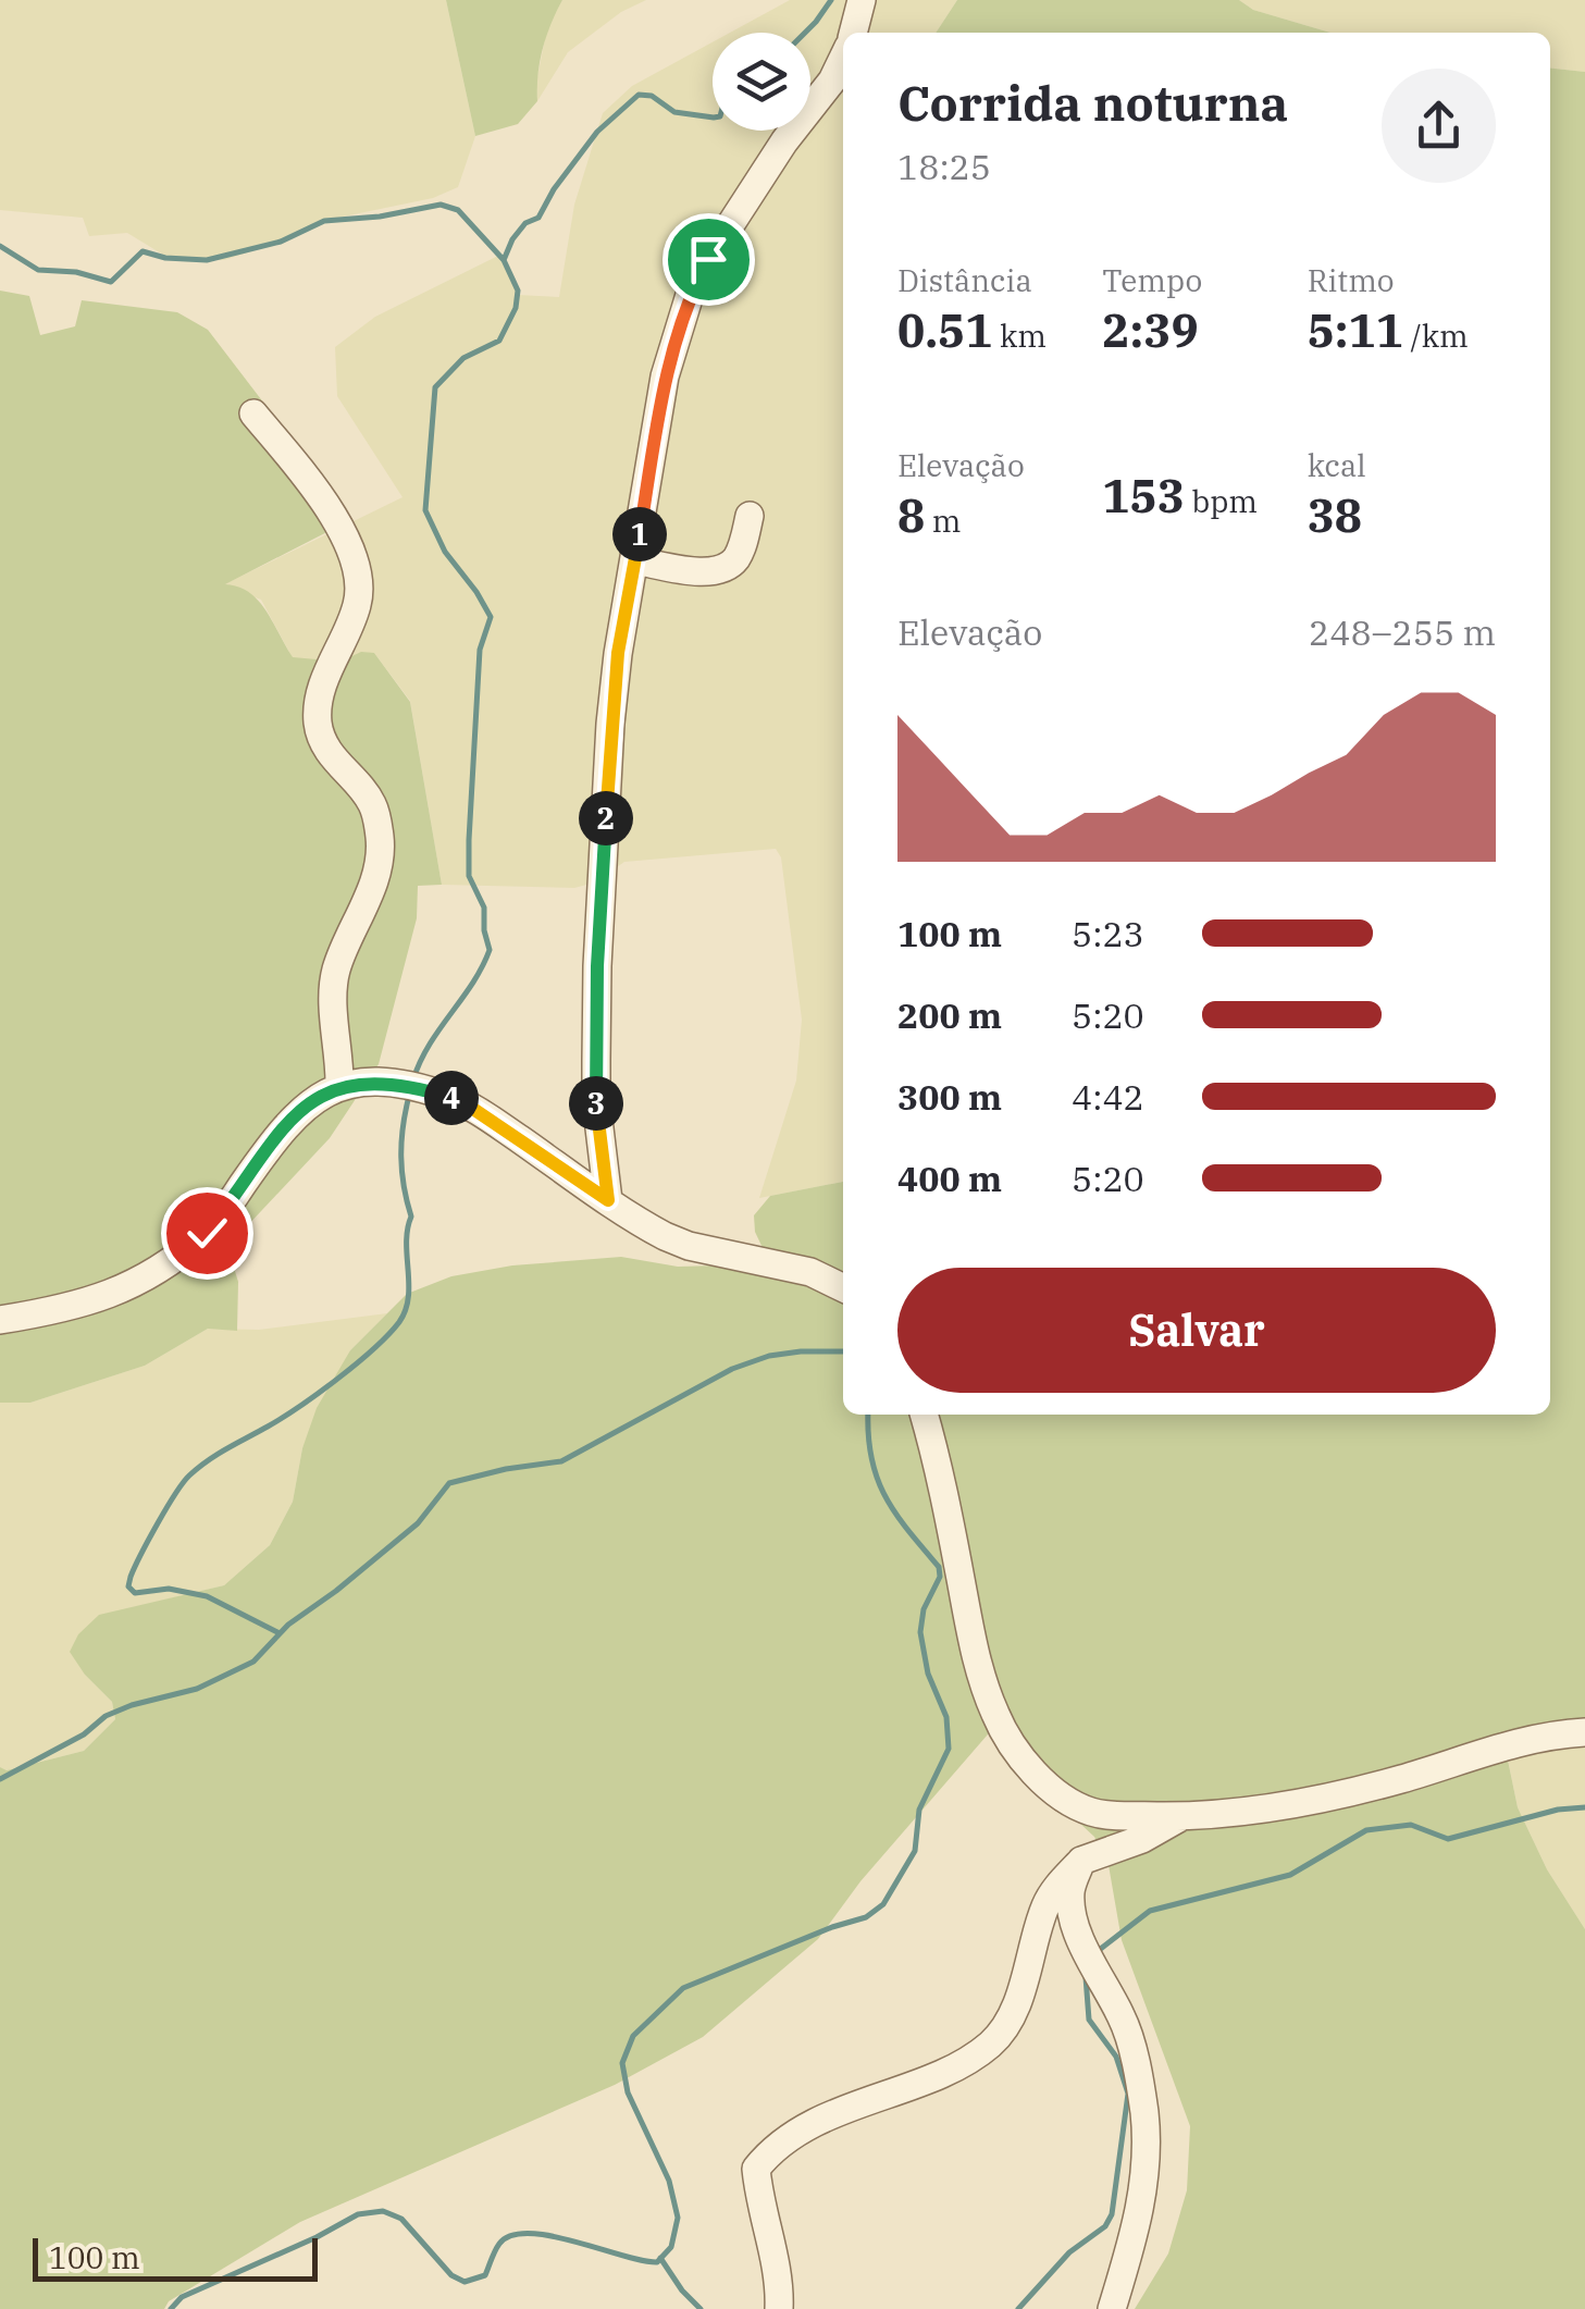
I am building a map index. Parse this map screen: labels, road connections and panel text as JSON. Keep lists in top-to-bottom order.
{
  "scale_bar": "100 m",
  "page": {
    "heading": ["Corrida noturna", "18:25"],
    "stats": [
      ["Distância", "0.51 km"],
      ["Tempo", "2:39"],
      ["Ritmo", "5:11 /km"],
      ["Elevação", "8 m"],
      ["153 bpm"],
      ["kcal", "38"]
    ],
    "pins": [
      "1",
      "2",
      "4",
      "3"
    ],
    "chart": ["Elevação", "248–255 m"],
    "list": [
      {
        "name": "100 m",
        "note": "5:23"
      },
      {
        "name": "200 m",
        "note": "5:20"
      },
      {
        "name": "300 m",
        "note": "4:42"
      },
      {
        "name": "400 m",
        "note": "5:20"
      }
    ],
    "buttons": "Salvar",
    "scale": "100 m"
  }
}
